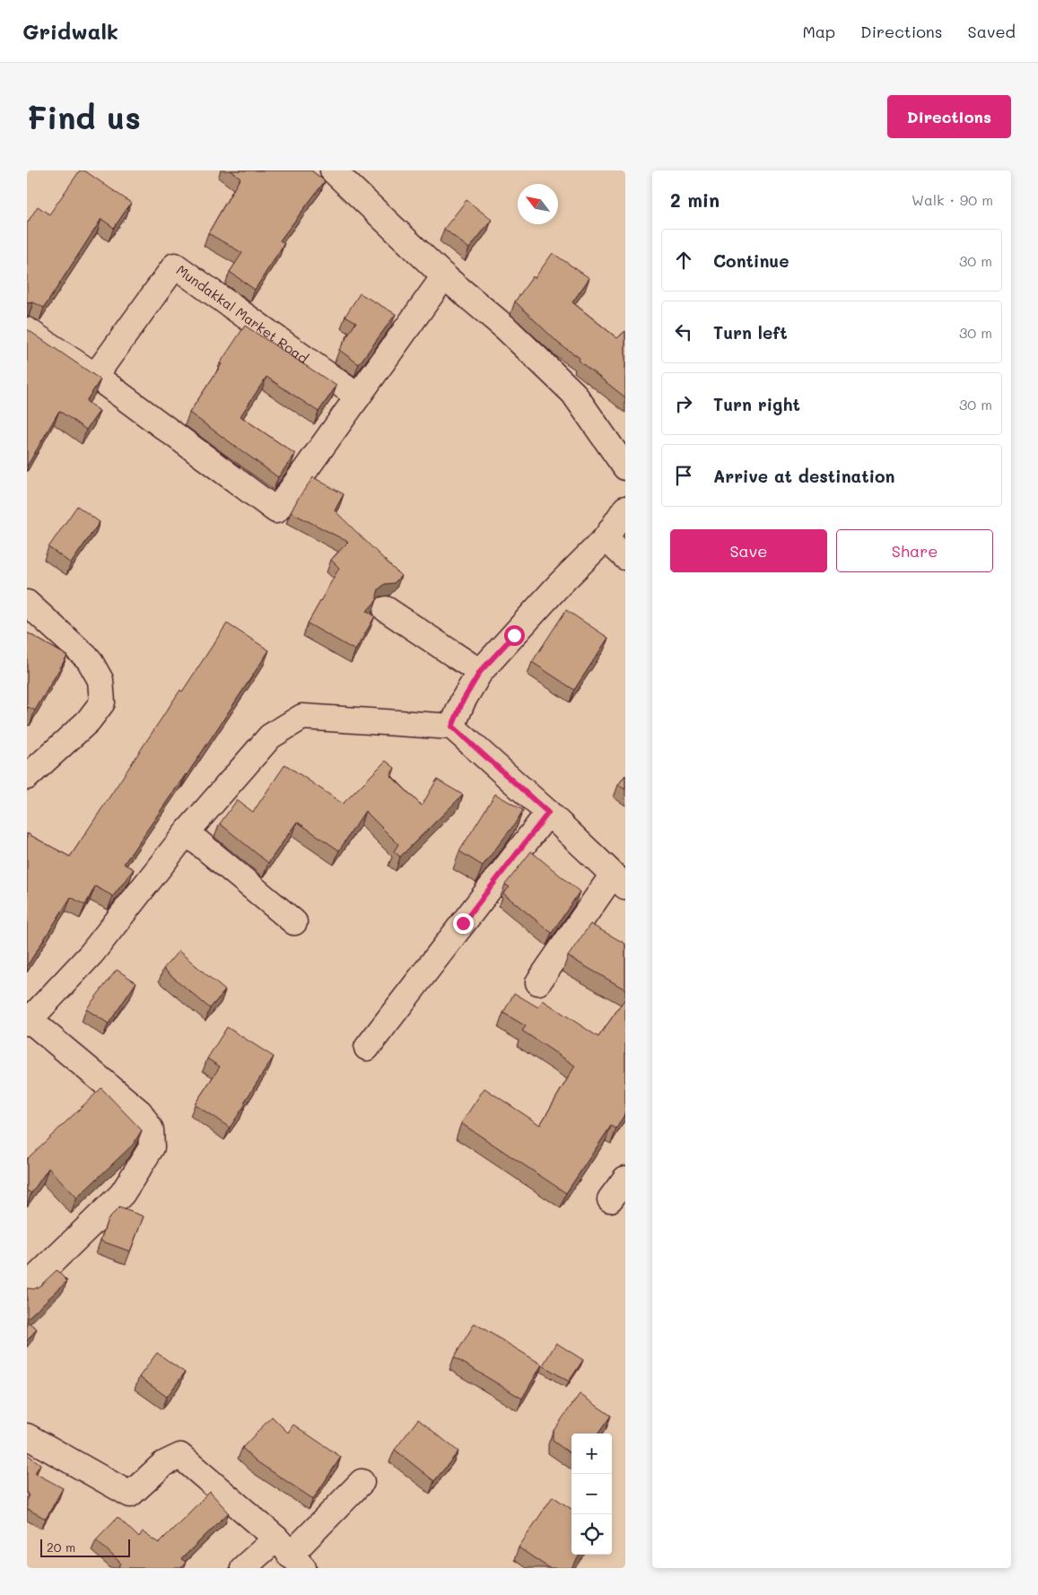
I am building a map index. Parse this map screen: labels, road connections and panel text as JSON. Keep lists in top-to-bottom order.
{
  "streets": {
    "street": ["Mundakkal Market Road"]
  },
  "scale_bar": "20 m",
  "north": "top left",
  "page": {
    "header": "Gridwalk",
    "nav": ["Map", "Directions", "Saved"],
    "buttons": [
      "Directions",
      ["Save", "Share"]
    ],
    "title": "Find us",
    "heading": ["2 min", "Walk · 90 m"],
    "list": [
      ["Continue", "30 m"],
      ["Turn left", "30 m"],
      ["Turn right", "30 m"],
      "Arrive at destination"
    ],
    "map_buttons": ["+", "−"],
    "scale": "20 m"
  }
}
